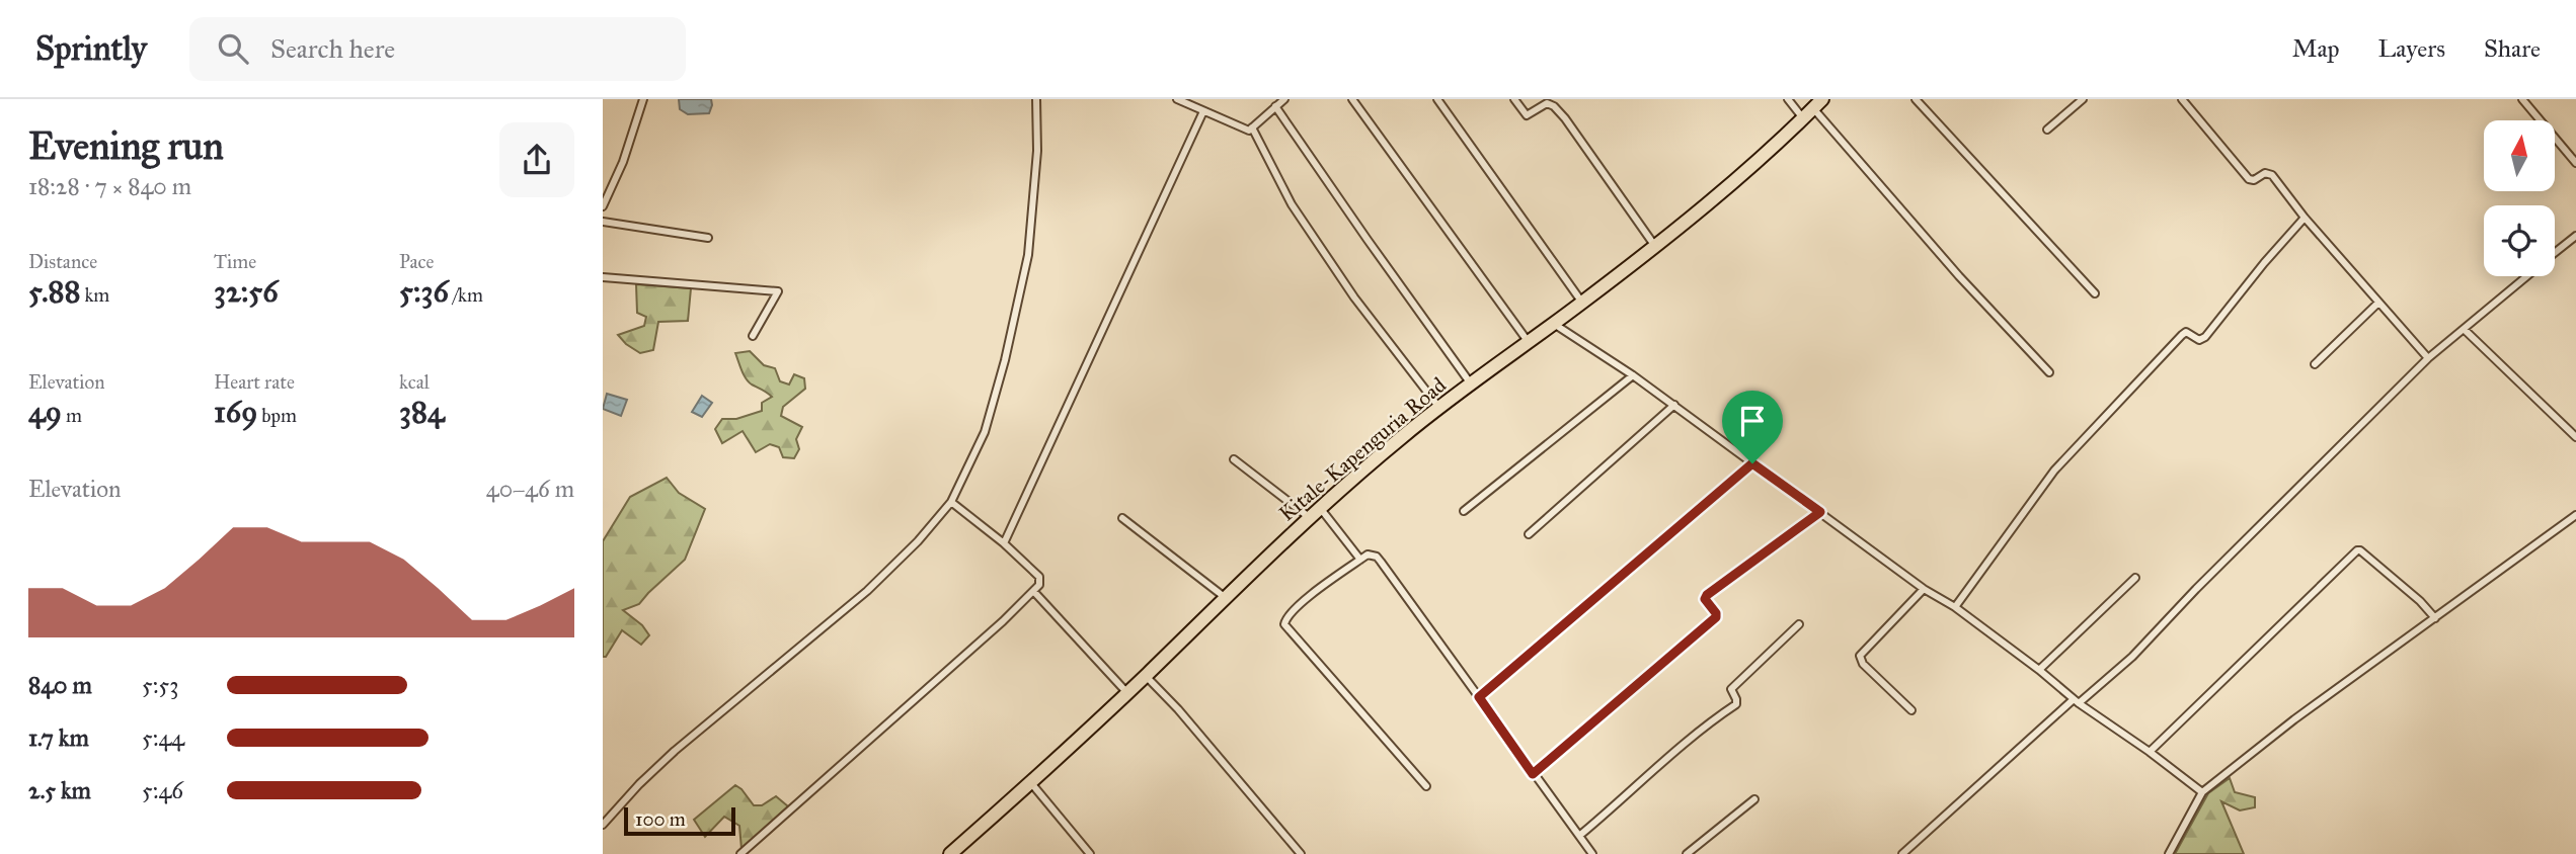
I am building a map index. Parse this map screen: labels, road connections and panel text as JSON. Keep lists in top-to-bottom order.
{
  "streets": {
    "highway": ["Kitale-Kapenguria Road"]
  },
  "scale_bar": "100 m",
  "north": "top",
  "page": {
    "header": "Sprintly",
    "search": "Search here",
    "nav": ["Map", "Layers", "Share"],
    "heading": ["Evening run", "18:28 · 7 × 840 m"],
    "stats": [
      ["Distance", "5.88 km"],
      ["Time", "32:56"],
      ["Pace", "5:36 /km"],
      ["Elevation", "49 m"],
      ["Heart rate", "169 bpm"],
      ["kcal", "384"]
    ],
    "chart": ["Elevation", "40–46 m"],
    "list": [
      {
        "name": "840 m",
        "note": "5:53"
      },
      {
        "name": "1.7 km",
        "note": "5:44"
      },
      {
        "name": "2.5 km",
        "note": "5:46"
      }
    ],
    "scale": "100 m"
  }
}
